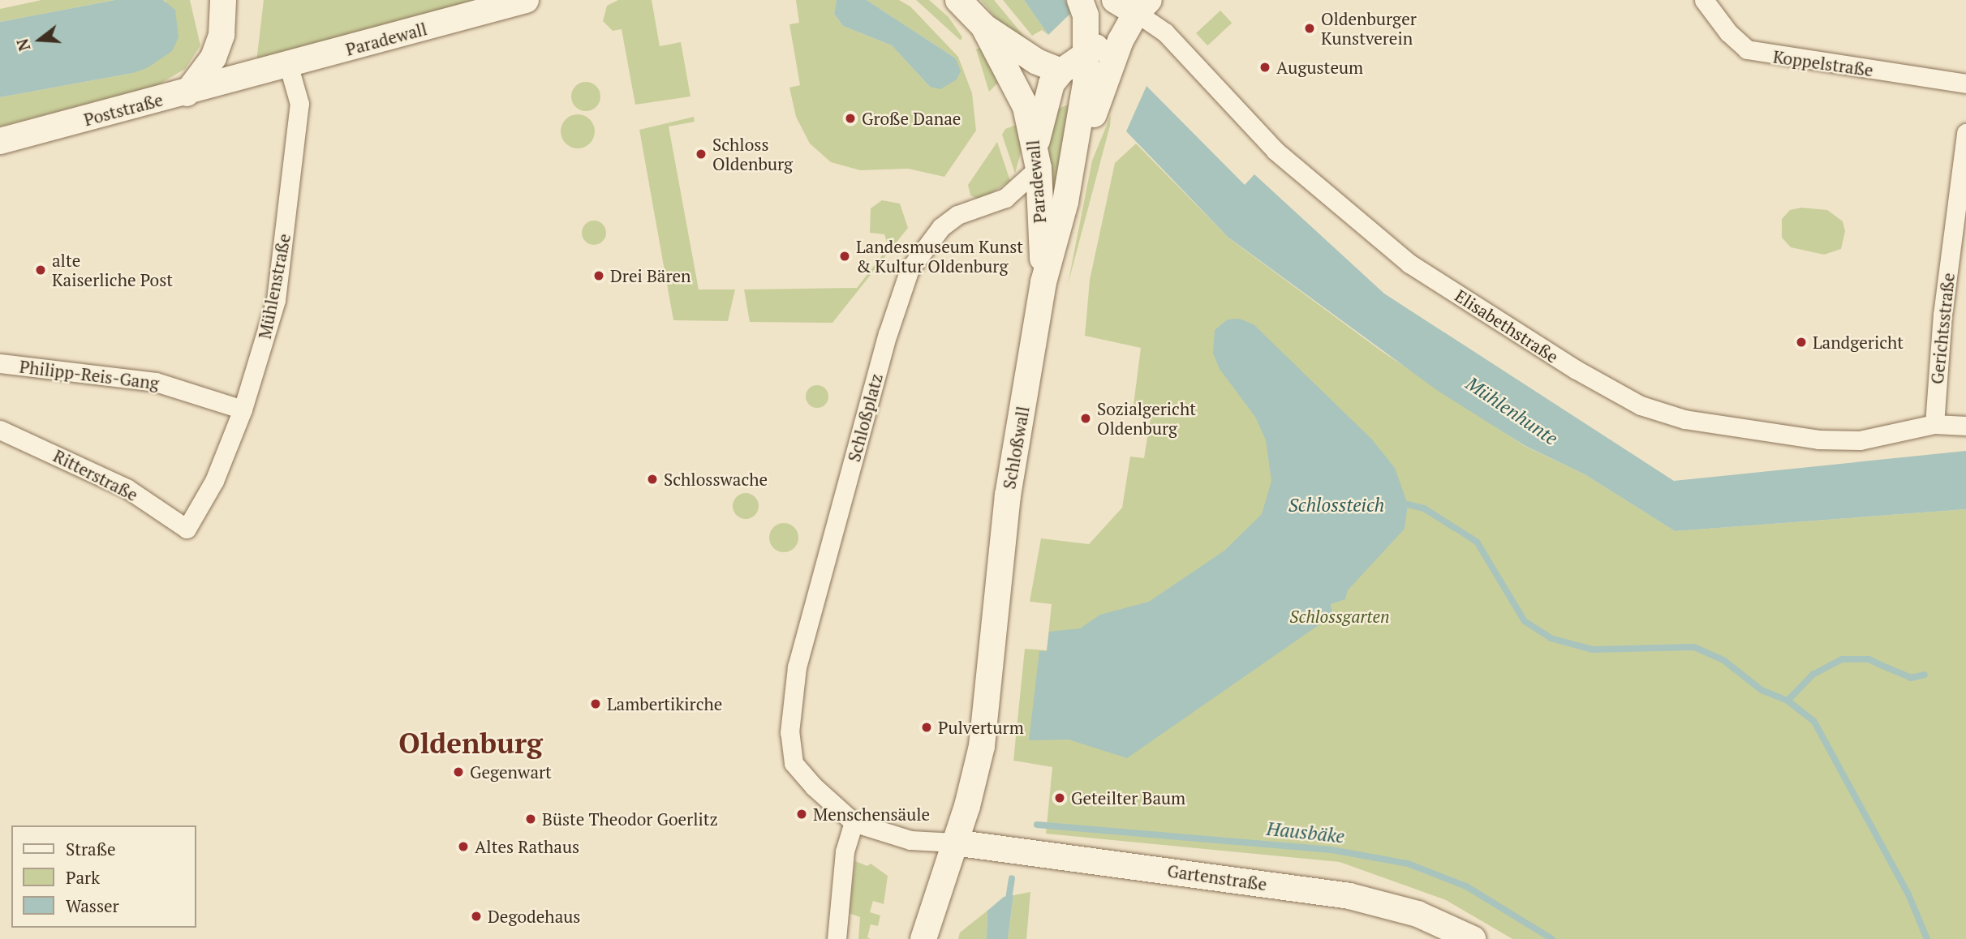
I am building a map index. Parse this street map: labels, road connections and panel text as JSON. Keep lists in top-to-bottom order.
{
  "streets": {
    "street": [
      "Paradewall",
      "Koppelstraße",
      "Poststraße",
      "Mühlenstraße",
      "Elisabethstraße",
      "Gerichtsstraße",
      "Philipp-Reis-Gang",
      "Schloßplatz",
      "Schloßwall",
      "Ritterstraße",
      "Gartenstraße"
    ]
  },
  "crossings": [
    ["Paradewall", "Poststraße"],
    ["Paradewall", "Mühlenstraße"],
    ["Paradewall", "Schloßplatz"],
    ["Paradewall", "Schloßwall"],
    ["Mühlenstraße", "Philipp-Reis-Gang"],
    ["Mühlenstraße", "Ritterstraße"],
    ["Elisabethstraße", "Gerichtsstraße"],
    ["Schloßwall", "Gartenstraße"]
  ],
  "districts": ["Oldenburg"],
  "water": ["Mühlenhunte", "Schlossteich", "Hausbäke"],
  "parks": ["Schlossgarten"],
  "places": [
    "Oldenburger Kunstverein",
    "Augusteum",
    "Große Danae",
    "Schloss Oldenburg",
    "Landesmuseum Kunst & Kultur Oldenburg",
    "alte Kaiserliche Post",
    "Drei Bären",
    "Landgericht",
    "Sozialgericht Oldenburg",
    "Schlosswache",
    "Lambertikirche",
    "Pulverturm",
    "Gegenwart",
    "Geteilter Baum",
    "Menschensäule",
    "Büste Theodor Goerlitz",
    "Altes Rathaus",
    "Degodehaus"
  ],
  "legend": ["Straße", "Park", "Wasser"],
  "north": "left"
}
